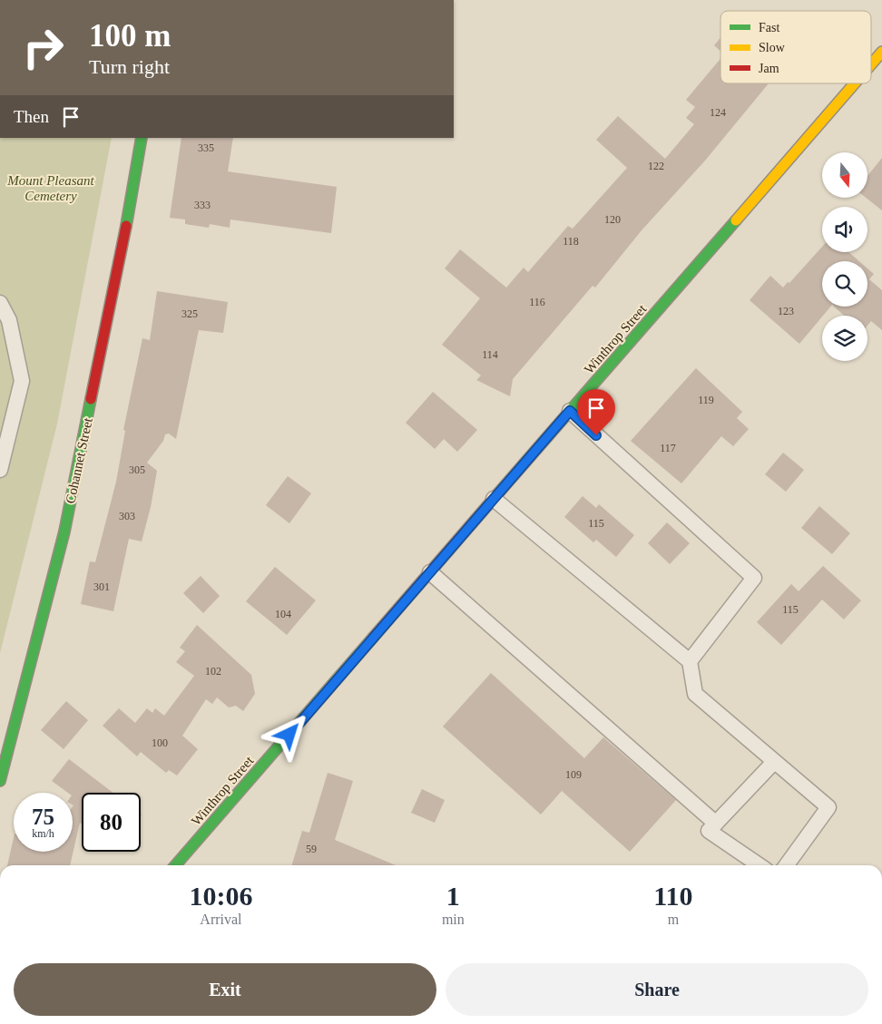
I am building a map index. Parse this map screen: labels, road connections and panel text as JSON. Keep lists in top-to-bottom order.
{
  "streets": {
    "main road": ["Winthrop Street", "Cohannet Street"]
  },
  "parks": ["Mount Pleasant Cemetery"],
  "house_numbers": [
    "124",
    "335",
    "122",
    "333",
    "120",
    "118",
    "116",
    "123",
    "325",
    "114",
    "119",
    "117",
    "305",
    "303",
    "115",
    "301",
    "115",
    "104",
    "102",
    "100",
    "109",
    "59"
  ],
  "legend": ["Fast", "Slow", "Jam"],
  "north": "bottom",
  "page": {
    "turn": ["100 m", "Turn right"],
    "then": "Then",
    "speed": "75 km/h",
    "limit": "80",
    "eta": [
      "10:06",
      "Arrival",
      "1",
      "min",
      "110",
      "m"
    ],
    "buttons": ["Exit", "Share"]
  }
}
